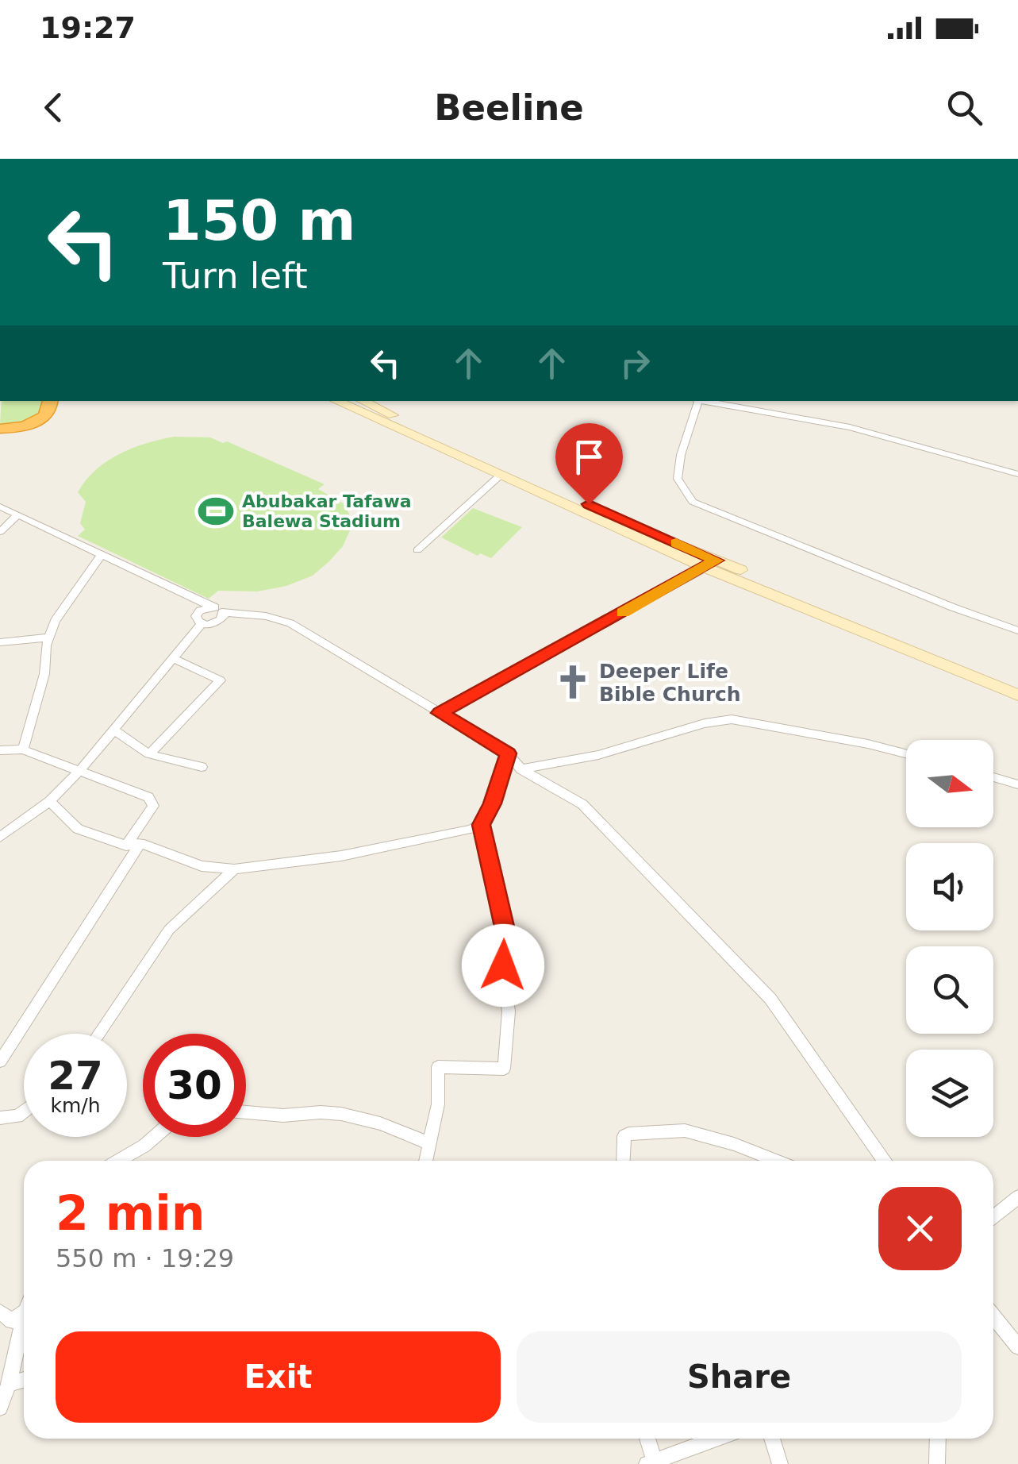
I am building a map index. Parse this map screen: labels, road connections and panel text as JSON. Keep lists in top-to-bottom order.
{
  "places": {
    "sports": ["Abubakar Tafawa Balewa Stadium"],
    "church": ["Deeper Life Bible Church"]
  },
  "north": "right",
  "page": {
    "status": "19:27",
    "header": "Beeline",
    "turn": ["150 m", "Turn left"],
    "speed": "27 km/h",
    "limit": "30",
    "heading": ["2 min", "550 m · 19:29"],
    "buttons": ["Exit", "Share"]
  }
}
